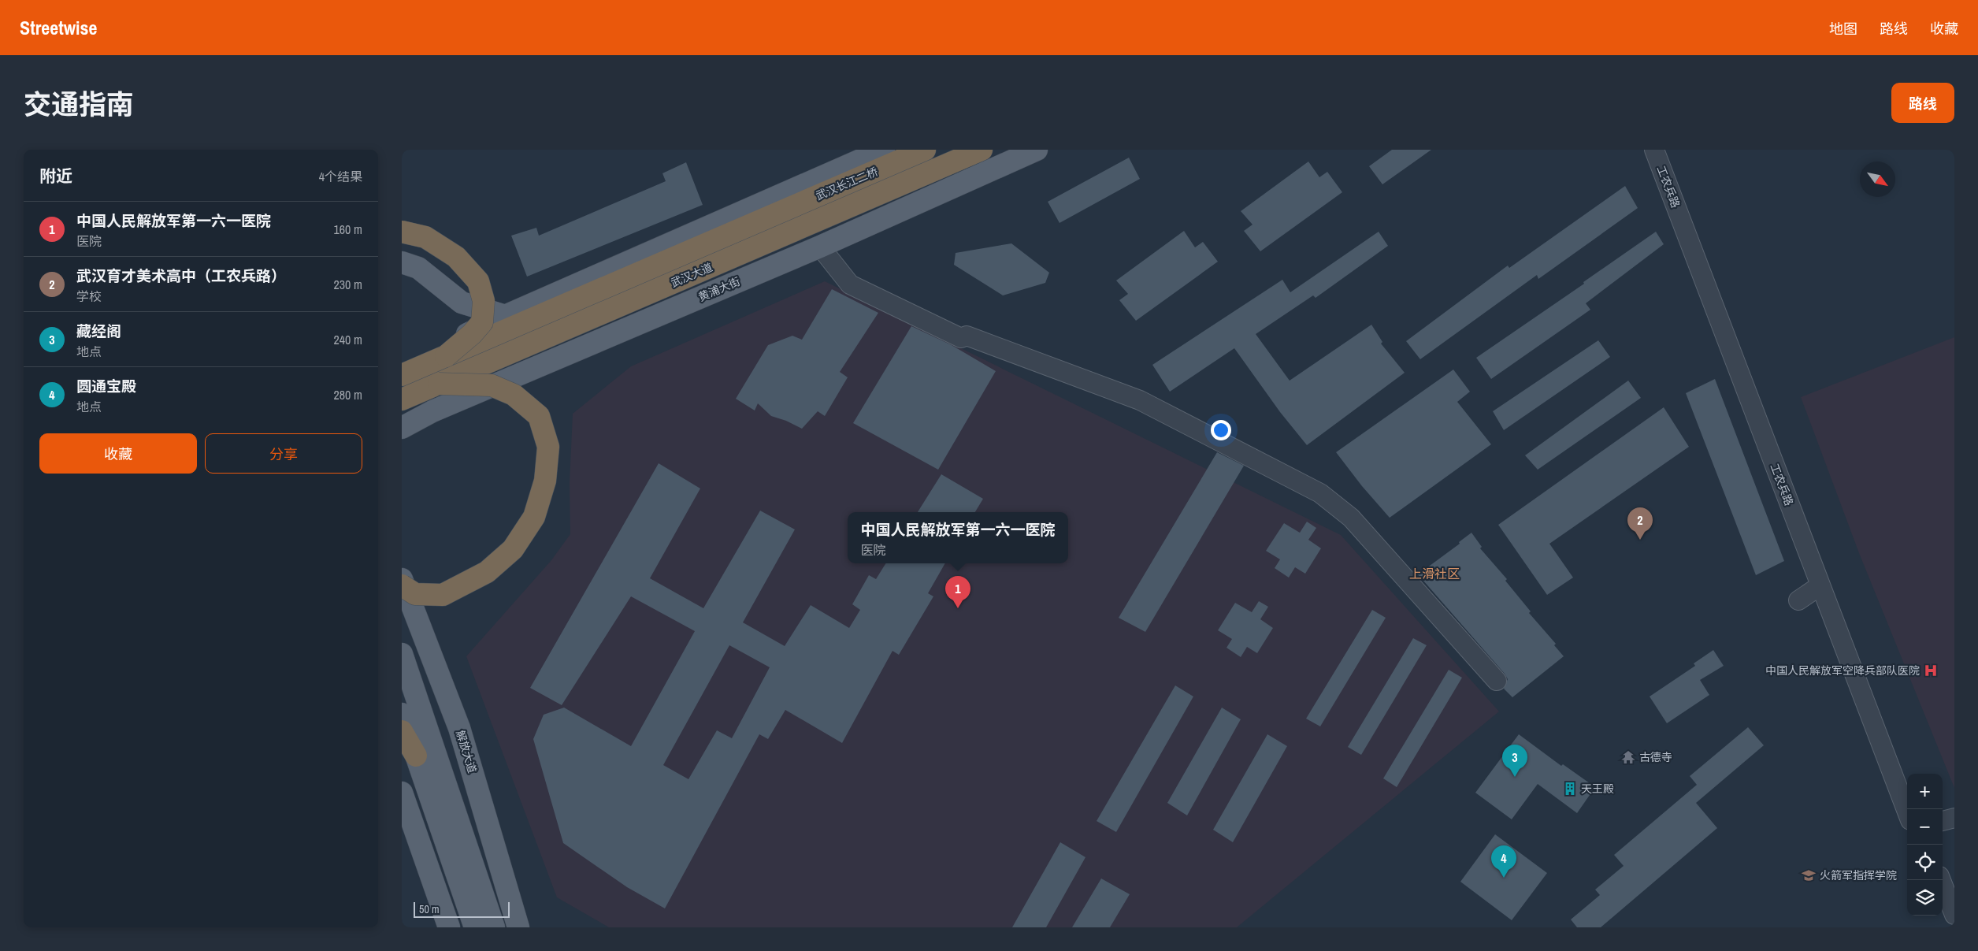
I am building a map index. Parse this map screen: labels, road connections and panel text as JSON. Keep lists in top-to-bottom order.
{
  "streets": {
    "highway": ["武汉长江二桥", "武汉大道"],
    "main road": ["黄浦大街", "解放大道"],
    "street": ["工农兵路"]
  },
  "crossings": [
    ["武汉长江二桥", "武汉大道"]
  ],
  "districts": ["上滑社区"],
  "places": {
    "hospital": ["中国人民解放军空降兵部队医院"],
    "temple": ["古德寺"],
    "building": ["天王殿"],
    "school or university": ["火箭军指挥学院"]
  },
  "scale_bar": "50 m",
  "north": "bottom right",
  "page": {
    "header": "Streetwise",
    "nav": ["地图", "路线", "收藏"],
    "title": "交通指南",
    "buttons": [
      "路线",
      ["收藏", "分享"]
    ],
    "heading": ["附近", "4个结果"],
    "list": [
      {
        "mark": "1",
        "name": "中国人民解放军第一六一医院",
        "note": "医院",
        "value": "160 m"
      },
      {
        "mark": "2",
        "name": "武汉育才美术高中（工农兵路）",
        "note": "学校",
        "value": "230 m"
      },
      {
        "mark": "3",
        "name": "藏经阁",
        "note": "地点",
        "value": "240 m"
      },
      {
        "mark": "4",
        "name": "圆通宝殿",
        "note": "地点",
        "value": "280 m"
      }
    ],
    "pins": [
      "2",
      "1",
      "3",
      "4"
    ],
    "popup": ["中国人民解放军第一六一医院", "医院"],
    "map_buttons": ["+", "−"],
    "scale": "50 m"
  }
}
